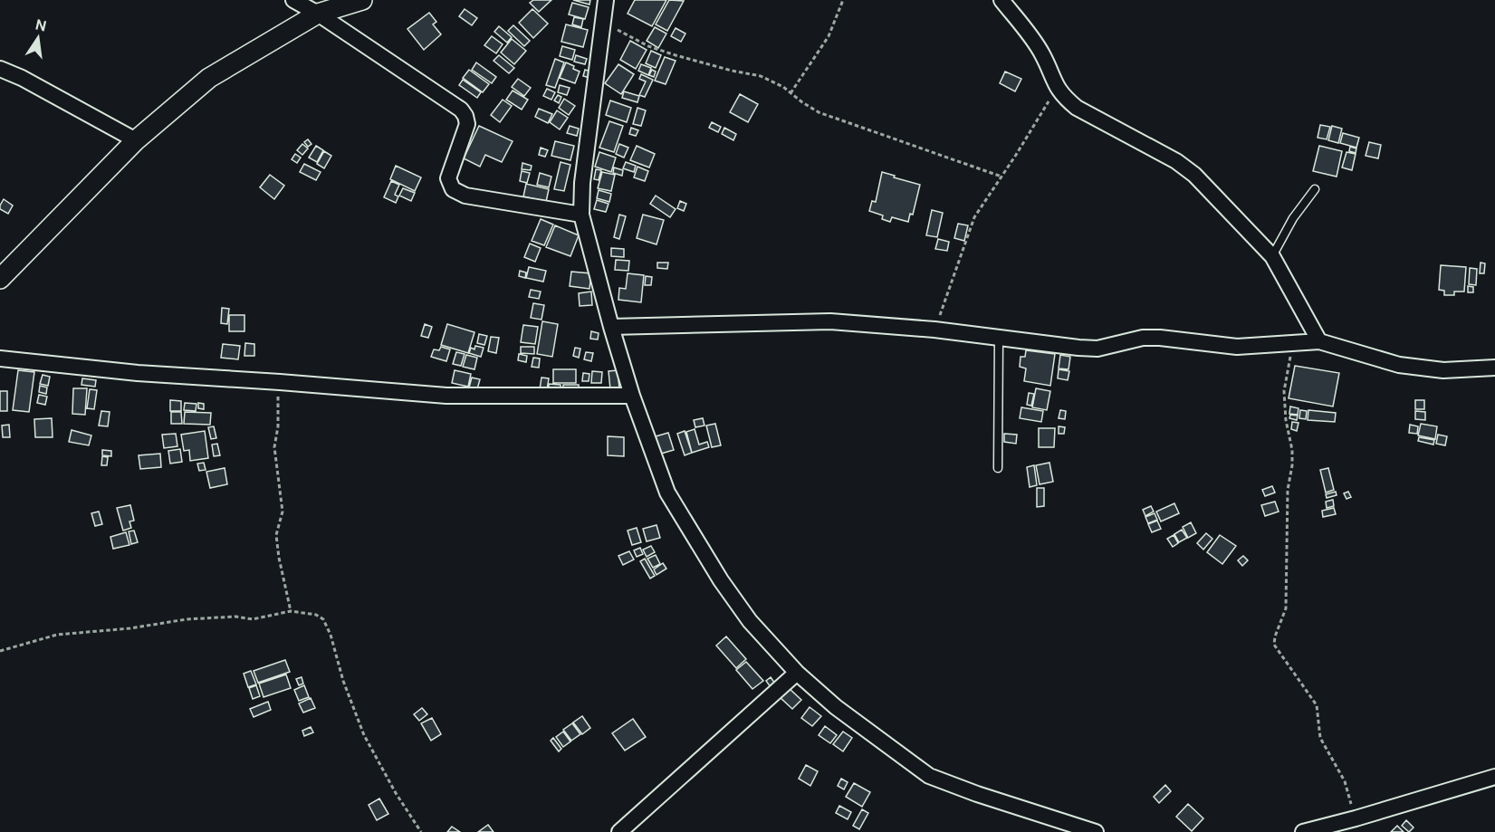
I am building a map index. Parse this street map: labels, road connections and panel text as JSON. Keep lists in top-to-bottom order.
{
  "north": "top"
}
